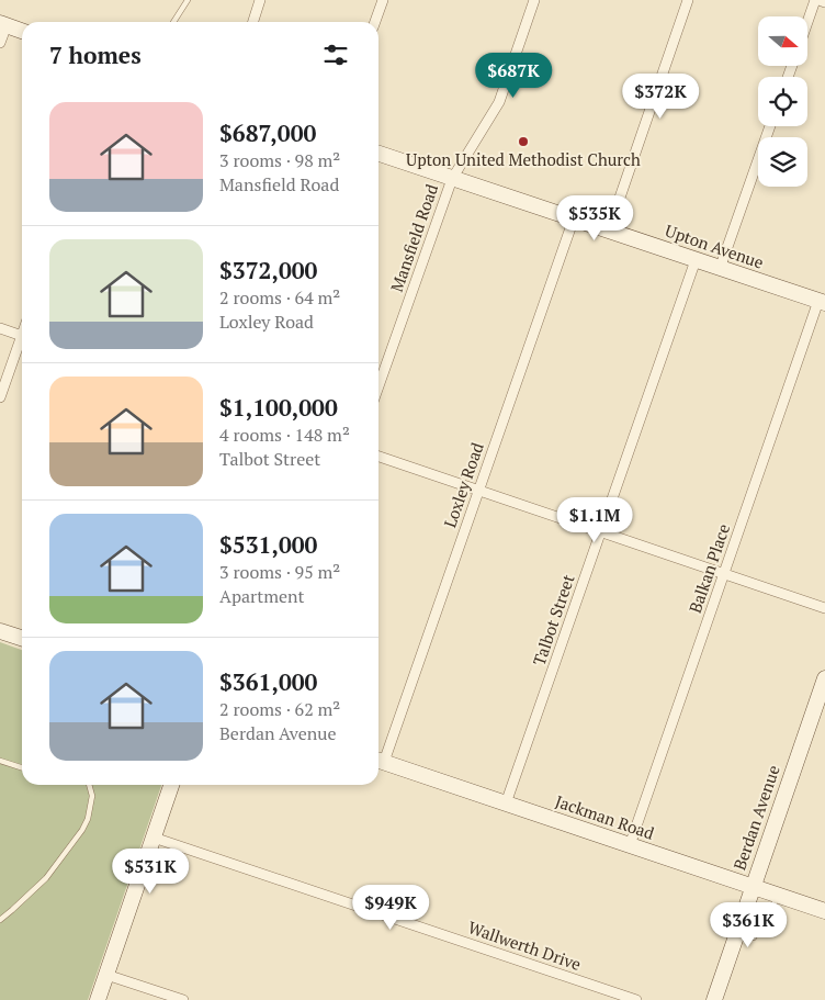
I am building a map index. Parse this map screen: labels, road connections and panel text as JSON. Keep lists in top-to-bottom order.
{
  "streets": {
    "street": [
      "Mansfield Road",
      "Upton Avenue",
      "Loxley Road",
      "Balkan Place",
      "Talbot Street",
      "Jackman Road",
      "Berdan Avenue",
      "Wallwerth Drive"
    ]
  },
  "crossings": [
    ["Mansfield Road", "Upton Avenue"],
    ["Upton Avenue", "Loxley Road"],
    ["Upton Avenue", "Balkan Place"],
    ["Upton Avenue", "Talbot Street"],
    ["Loxley Road", "Jackman Road"],
    ["Balkan Place", "Jackman Road"],
    ["Talbot Street", "Jackman Road"],
    ["Jackman Road", "Berdan Avenue"]
  ],
  "places": ["Upton United Methodist Church"],
  "north": "right",
  "page": {
    "heading": "7 homes",
    "price": [
      "$687K",
      "$372K",
      "$535K",
      "$1.1M",
      "$531K",
      "$949K",
      "$361K"
    ],
    "list": [
      {
        "name": "$687,000",
        "note": "3 rooms · 98 m² · Mansfield Road"
      },
      {
        "name": "$372,000",
        "note": "2 rooms · 64 m² · Loxley Road"
      },
      {
        "name": "$1,100,000",
        "note": "4 rooms · 148 m² · Talbot Street"
      },
      {
        "name": "$531,000",
        "note": "3 rooms · 95 m² · Apartment"
      },
      {
        "name": "$361,000",
        "note": "2 rooms · 62 m² · Berdan Avenue"
      }
    ]
  }
}
